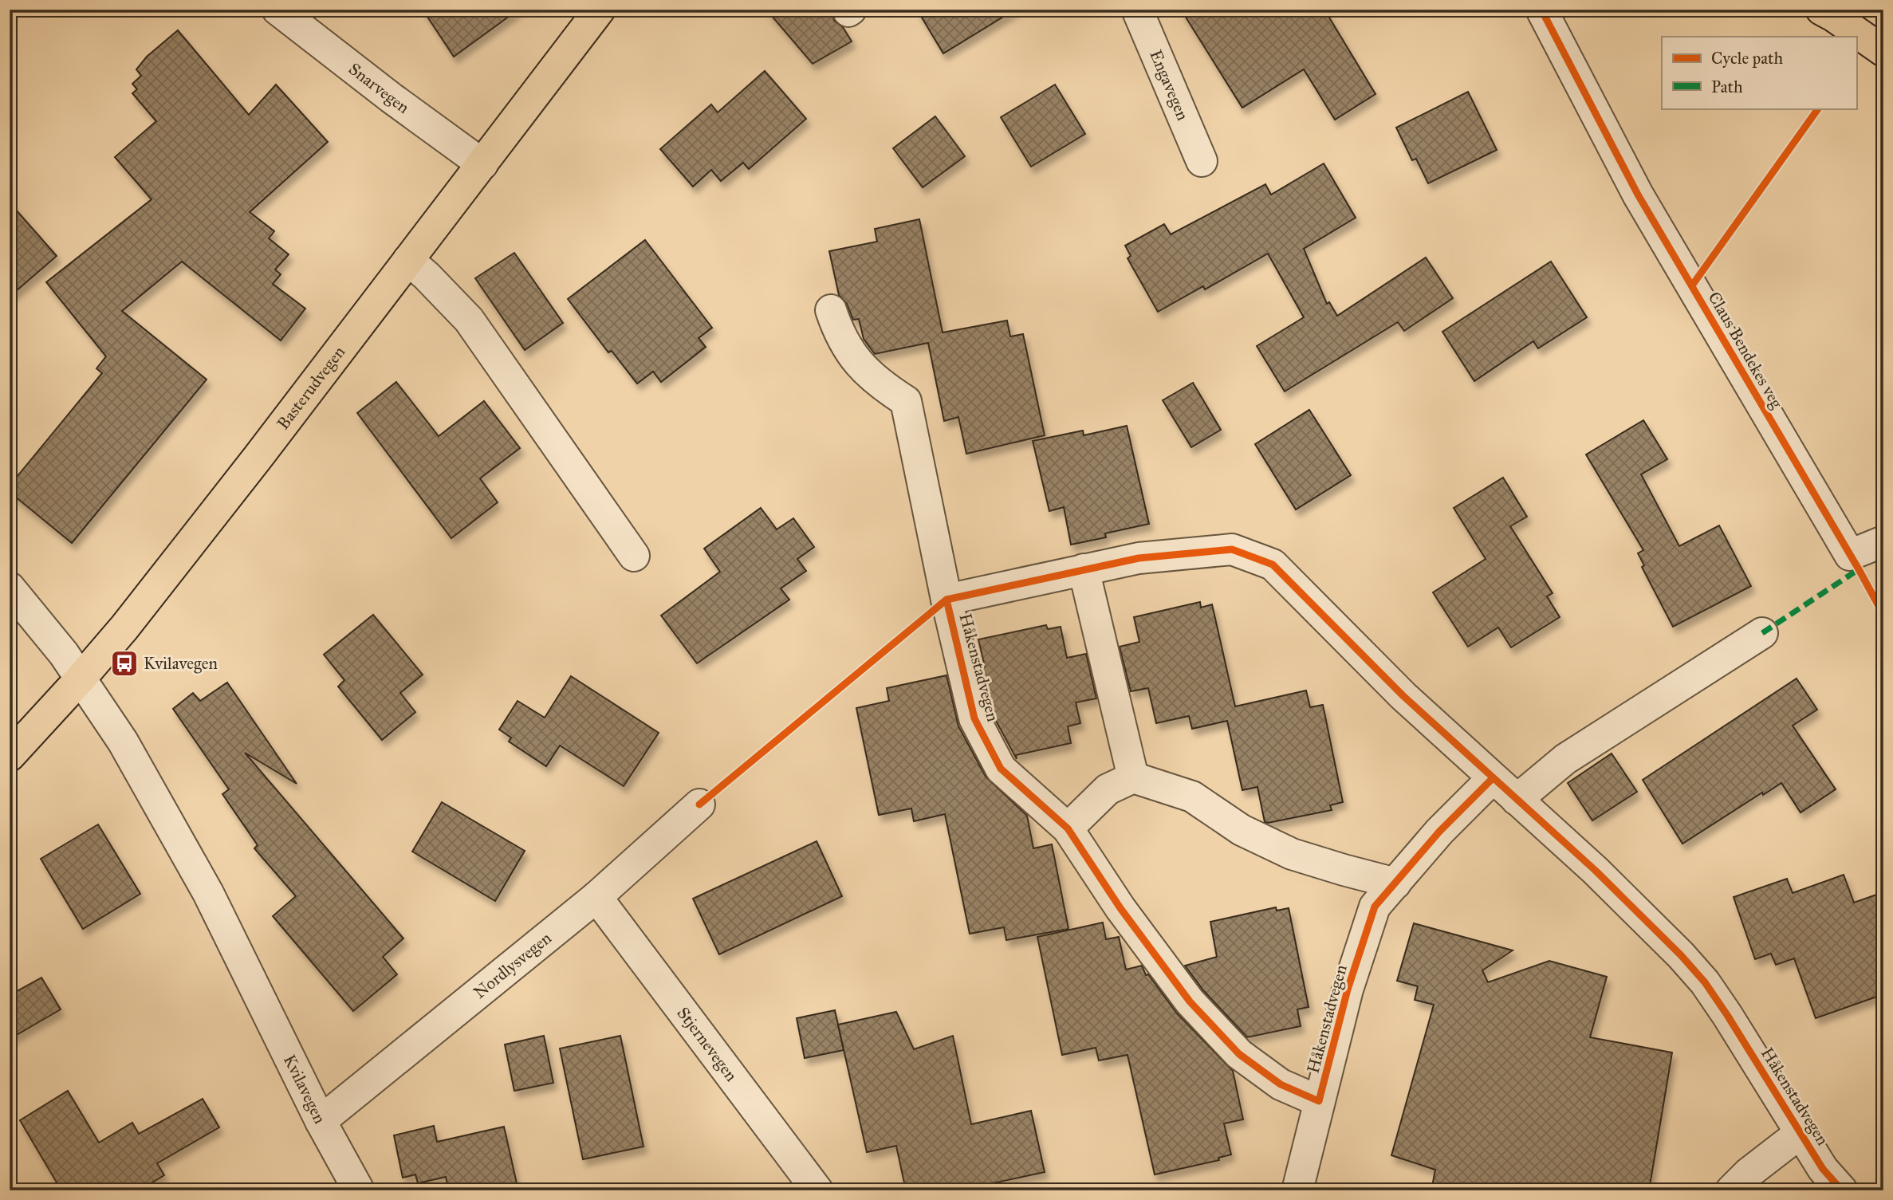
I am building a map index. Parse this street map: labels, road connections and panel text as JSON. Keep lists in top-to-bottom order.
{
  "streets": {
    "main road": ["Basterudvegen"],
    "street": [
      "Engavegen",
      "Snarvegen",
      "Claus Bendekes veg",
      "Håkenstadvegen",
      "Nordlysvegen",
      "Stjernevegen",
      "Kvilavegen"
    ]
  },
  "crossings": [
    ["Snarvegen", "Basterudvegen"],
    ["Basterudvegen", "Kvilavegen"],
    ["Nordlysvegen", "Stjernevegen"],
    ["Nordlysvegen", "Kvilavegen"]
  ],
  "places": {
    "bus stop": ["Kvilavegen"]
  },
  "legend": ["Cycle path", "Path"]
}
